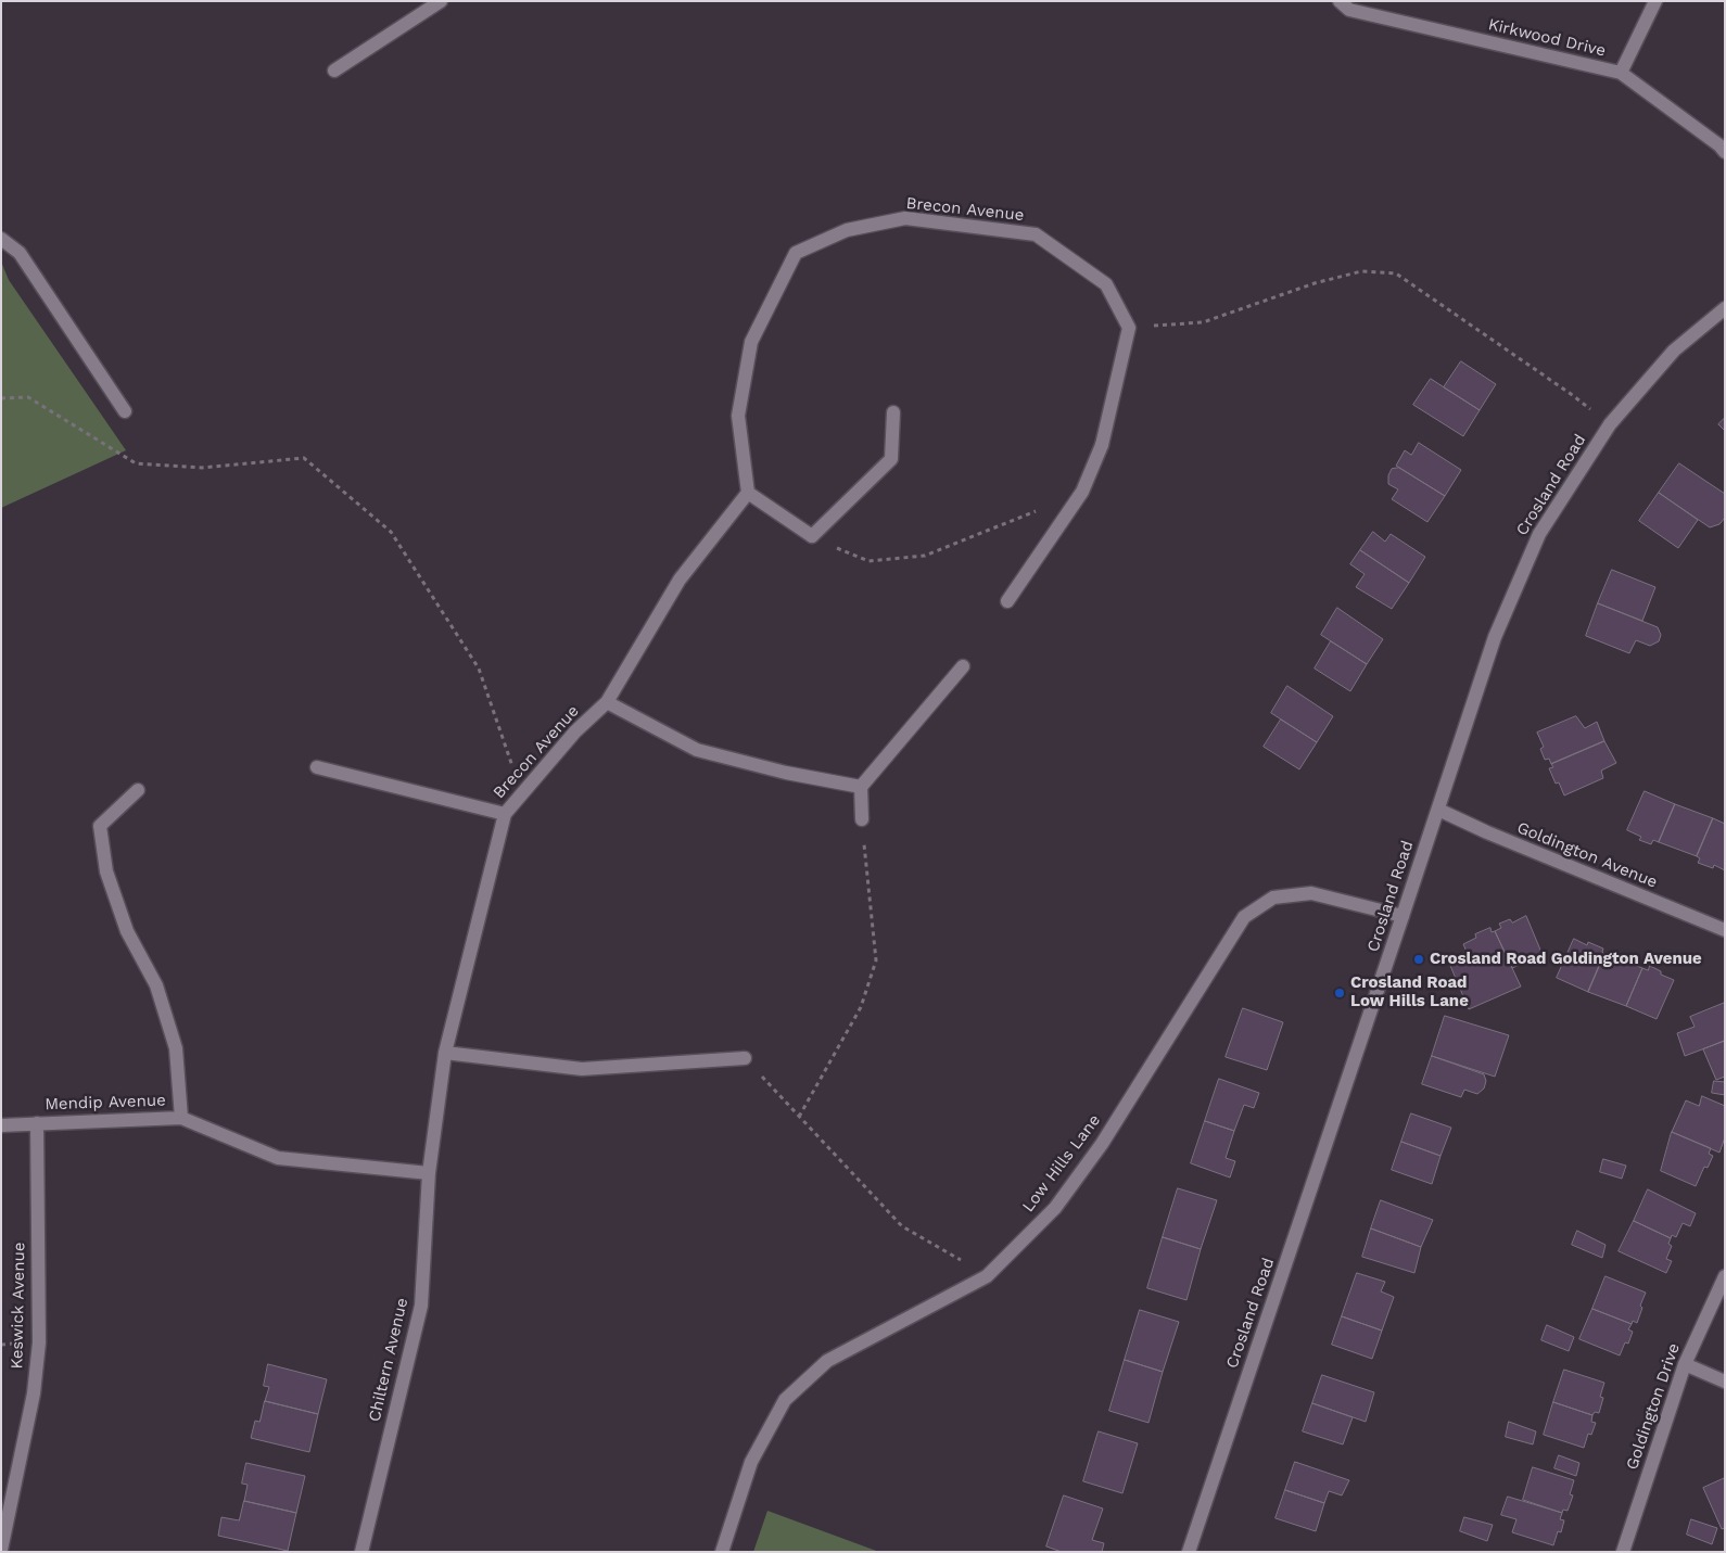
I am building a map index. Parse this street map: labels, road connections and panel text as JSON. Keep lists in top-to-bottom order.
{
  "streets": {
    "street": [
      "Kirkwood Drive",
      "Brecon Avenue",
      "Crosland Road",
      "Goldington Avenue",
      "Mendip Avenue",
      "Low Hills Lane",
      "Keswick Avenue",
      "Chiltern Avenue",
      "Goldington Drive"
    ]
  },
  "crossings": [
    ["Brecon Avenue", "Mendip Avenue"],
    ["Brecon Avenue", "Chiltern Avenue"],
    ["Crosland Road", "Goldington Avenue"],
    ["Crosland Road", "Low Hills Lane"],
    ["Mendip Avenue", "Keswick Avenue"],
    ["Mendip Avenue", "Chiltern Avenue"]
  ],
  "places": ["Crosland Road Goldington Avenue", "Crosland Road Low Hills Lane"]
}
